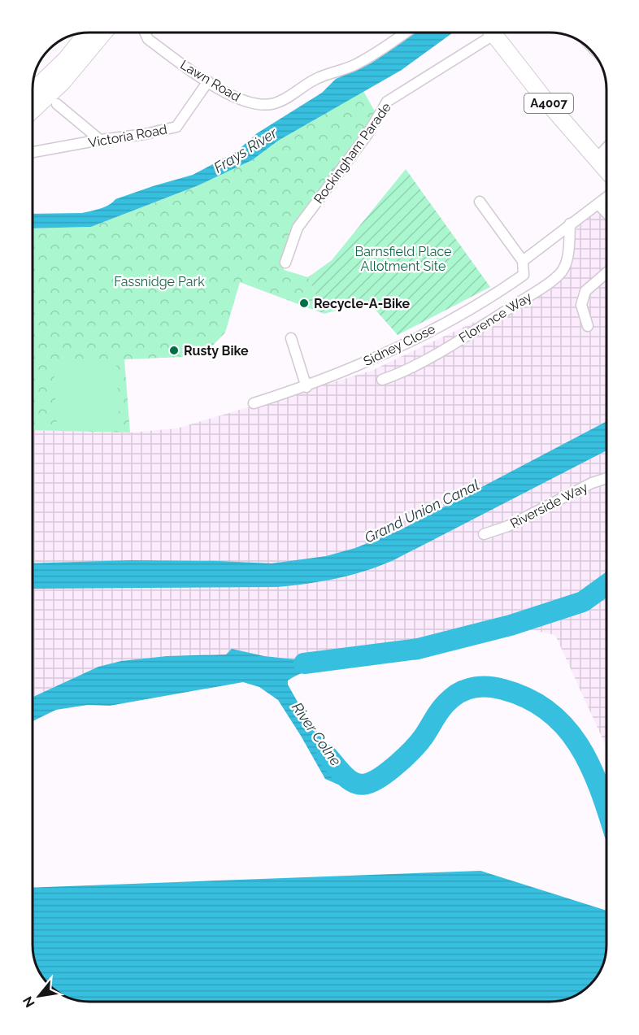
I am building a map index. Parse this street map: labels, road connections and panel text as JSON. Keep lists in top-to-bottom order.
{
  "streets": {
    "main road": ["A4007"],
    "street": [
      "Lawn Road",
      "Victoria Road",
      "Rockingham Parade",
      "Florence Way",
      "Sidney Close",
      "Riverside Way"
    ]
  },
  "crossings": [
    ["Lawn Road", "Victoria Road"]
  ],
  "water": ["Frays River", "Grand Union Canal", "River Colne"],
  "parks": ["Barnsfield Place Allotment Site", "Fassnidge Park"],
  "places": ["Recycle-A-Bike", "Rusty Bike"],
  "north": "bottom left"
}
